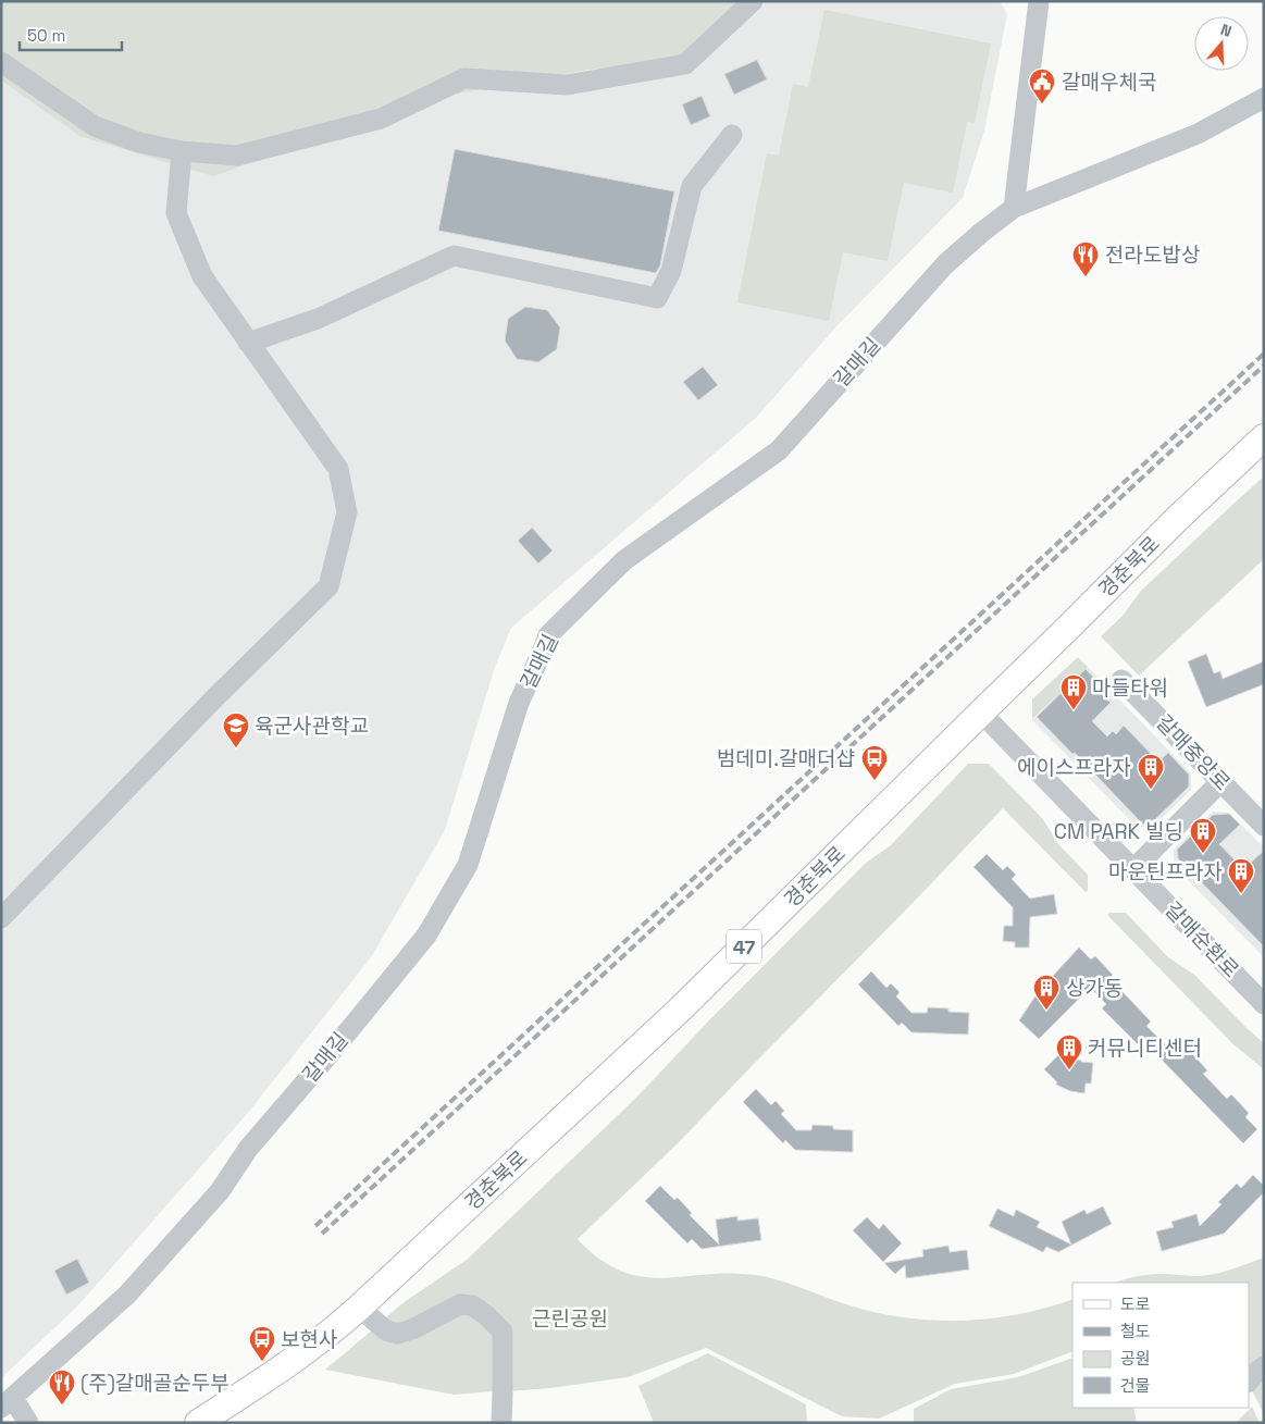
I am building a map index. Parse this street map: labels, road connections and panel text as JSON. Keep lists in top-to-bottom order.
{
  "streets": {
    "main road": ["경춘북로", "47"],
    "street": ["갈매길", "갈매중앙로", "갈매순환로"]
  },
  "crossings": [
    ["경춘북로", "갈매순환로"]
  ],
  "parks": ["근린공원"],
  "places": {
    "public building": ["갈매우체국"],
    "restaurant": ["전라도밥상", "(주)갈매골순두부"],
    "building": [
      "마들타워",
      "에이스프라자",
      "CM PARK 빌딩",
      "마운틴프라자",
      "상가동",
      "커뮤니티센터"
    ],
    "school or university": ["육군사관학교"],
    "bus stop": ["범데미.갈매더샵", "보현사"]
  },
  "legend": [
    "도로",
    "철도",
    "공원",
    "건물"
  ],
  "scale_bar": "50 m",
  "north": "top"
}
